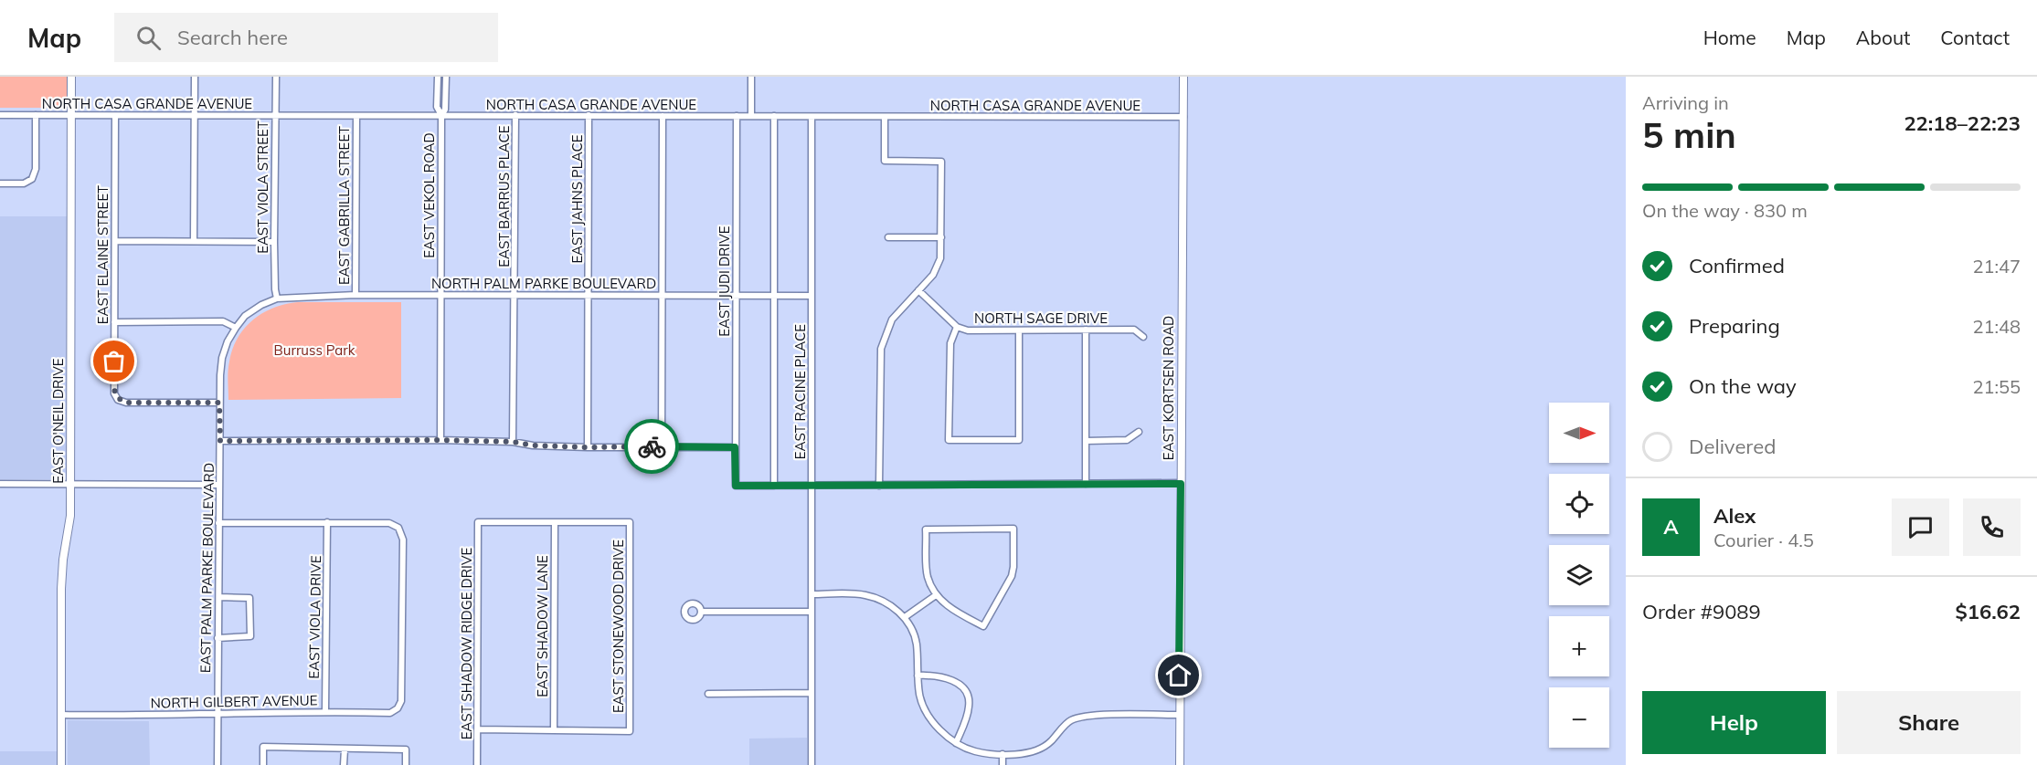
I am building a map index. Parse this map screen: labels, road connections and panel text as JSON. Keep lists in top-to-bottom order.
{
  "streets": {
    "street": [
      "NORTH CASA GRANDE AVENUE",
      "EAST VIOLA STREET",
      "EAST VEKOL ROAD",
      "EAST BARRUS PLACE",
      "EAST JAHNS PLACE",
      "EAST GABRILLA STREET",
      "EAST ELAINE STREET",
      "EAST JUDI DRIVE",
      "NORTH PALM PARKE BOULEVARD",
      "NORTH SAGE DRIVE",
      "EAST KORTSEN ROAD",
      "EAST RACINE PLACE",
      "EAST O'NEIL DRIVE",
      "EAST PALM PARKE BOULEVARD",
      "EAST VIOLA DRIVE",
      "EAST SHADOW LANE",
      "EAST STONEWOOD DRIVE",
      "EAST SHADOW RIDGE DRIVE",
      "NORTH GILBERT AVENUE"
    ]
  },
  "crossings": [
    ["NORTH CASA GRANDE AVENUE", "EAST VIOLA STREET"],
    ["NORTH CASA GRANDE AVENUE", "EAST VEKOL ROAD"],
    ["NORTH CASA GRANDE AVENUE", "EAST BARRUS PLACE"],
    ["NORTH CASA GRANDE AVENUE", "EAST JAHNS PLACE"],
    ["NORTH CASA GRANDE AVENUE", "EAST GABRILLA STREET"],
    ["NORTH CASA GRANDE AVENUE", "EAST ELAINE STREET"],
    ["NORTH CASA GRANDE AVENUE", "EAST JUDI DRIVE"],
    ["NORTH CASA GRANDE AVENUE", "EAST KORTSEN ROAD"],
    ["NORTH CASA GRANDE AVENUE", "EAST RACINE PLACE"],
    ["NORTH CASA GRANDE AVENUE", "EAST O'NEIL DRIVE"],
    ["EAST VIOLA STREET", "NORTH PALM PARKE BOULEVARD"],
    ["EAST VIOLA STREET", "EAST PALM PARKE BOULEVARD"],
    ["EAST VEKOL ROAD", "NORTH PALM PARKE BOULEVARD"],
    ["EAST BARRUS PLACE", "NORTH PALM PARKE BOULEVARD"],
    ["EAST JAHNS PLACE", "NORTH PALM PARKE BOULEVARD"],
    ["EAST GABRILLA STREET", "NORTH PALM PARKE BOULEVARD"],
    ["EAST ELAINE STREET", "EAST PALM PARKE BOULEVARD"],
    ["EAST JUDI DRIVE", "NORTH PALM PARKE BOULEVARD"],
    ["NORTH PALM PARKE BOULEVARD", "EAST RACINE PLACE"],
    ["NORTH PALM PARKE BOULEVARD", "EAST PALM PARKE BOULEVARD"],
    ["EAST O'NEIL DRIVE", "NORTH GILBERT AVENUE"],
    ["EAST PALM PARKE BOULEVARD", "NORTH GILBERT AVENUE"],
    ["EAST VIOLA DRIVE", "NORTH GILBERT AVENUE"],
    ["EAST SHADOW LANE", "EAST STONEWOOD DRIVE"],
    ["EAST SHADOW LANE", "EAST SHADOW RIDGE DRIVE"],
    ["EAST STONEWOOD DRIVE", "EAST SHADOW RIDGE DRIVE"]
  ],
  "parks": ["Burruss Park"],
  "north": "right",
  "page": {
    "header": "Map",
    "search": "Search here",
    "nav": [
      "Home",
      "Map",
      "About",
      "Contact"
    ],
    "heading": ["5 min", "Arriving in", "22:18–22:23"],
    "panel": [
      "Alex",
      "Courier · 4.5",
      "Order #9089",
      "$16.62"
    ],
    "bar": "On the way · 830 m",
    "list": [
      ["Confirmed", "21:47"],
      ["Preparing", "21:48"],
      ["On the way", "21:55"],
      "Delivered"
    ],
    "map_buttons": ["+", "−"],
    "round": "A",
    "buttons": ["Help", "Share"]
  }
}
